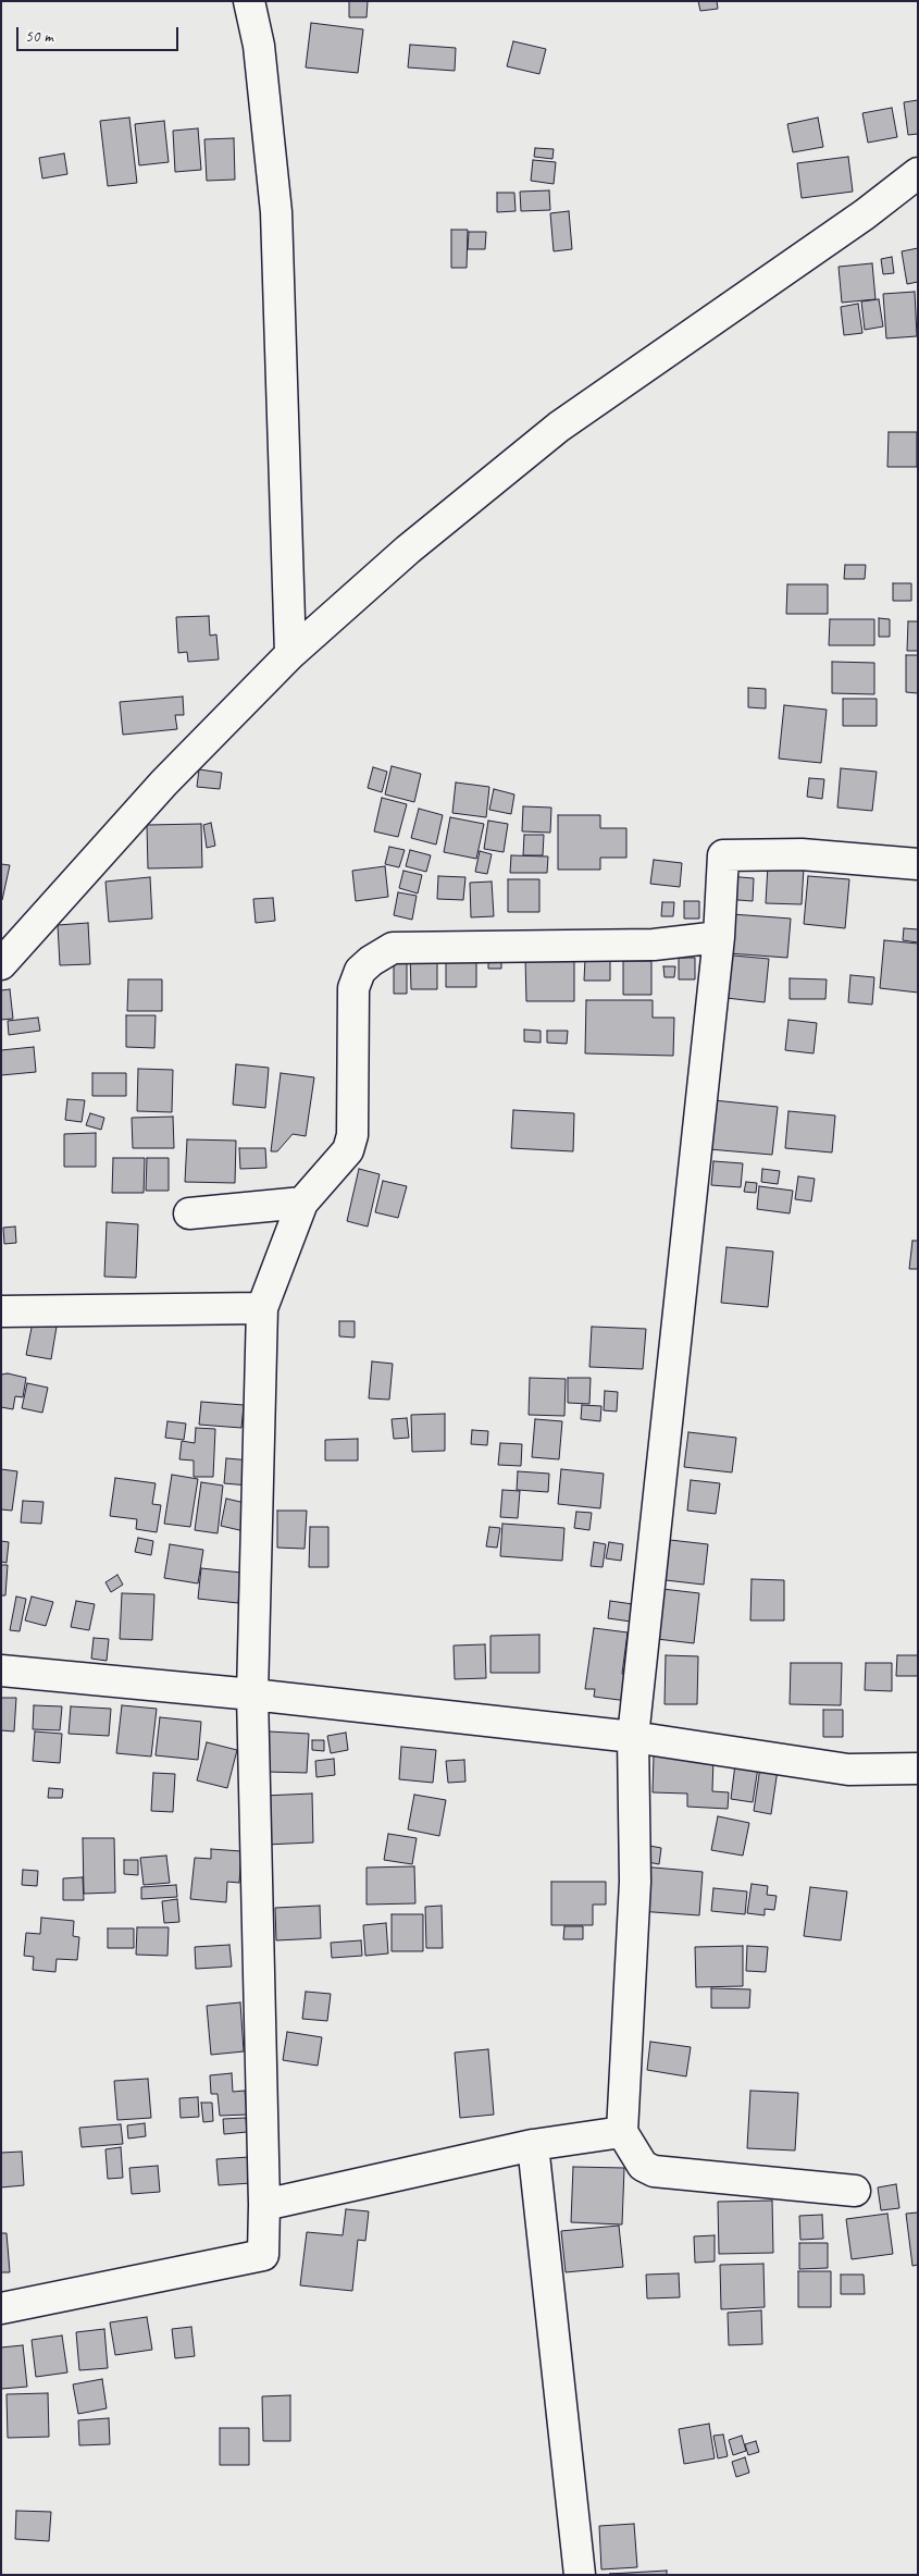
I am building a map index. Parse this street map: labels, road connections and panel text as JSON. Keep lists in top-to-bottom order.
{
  "scale_bar": "50 m"
}
